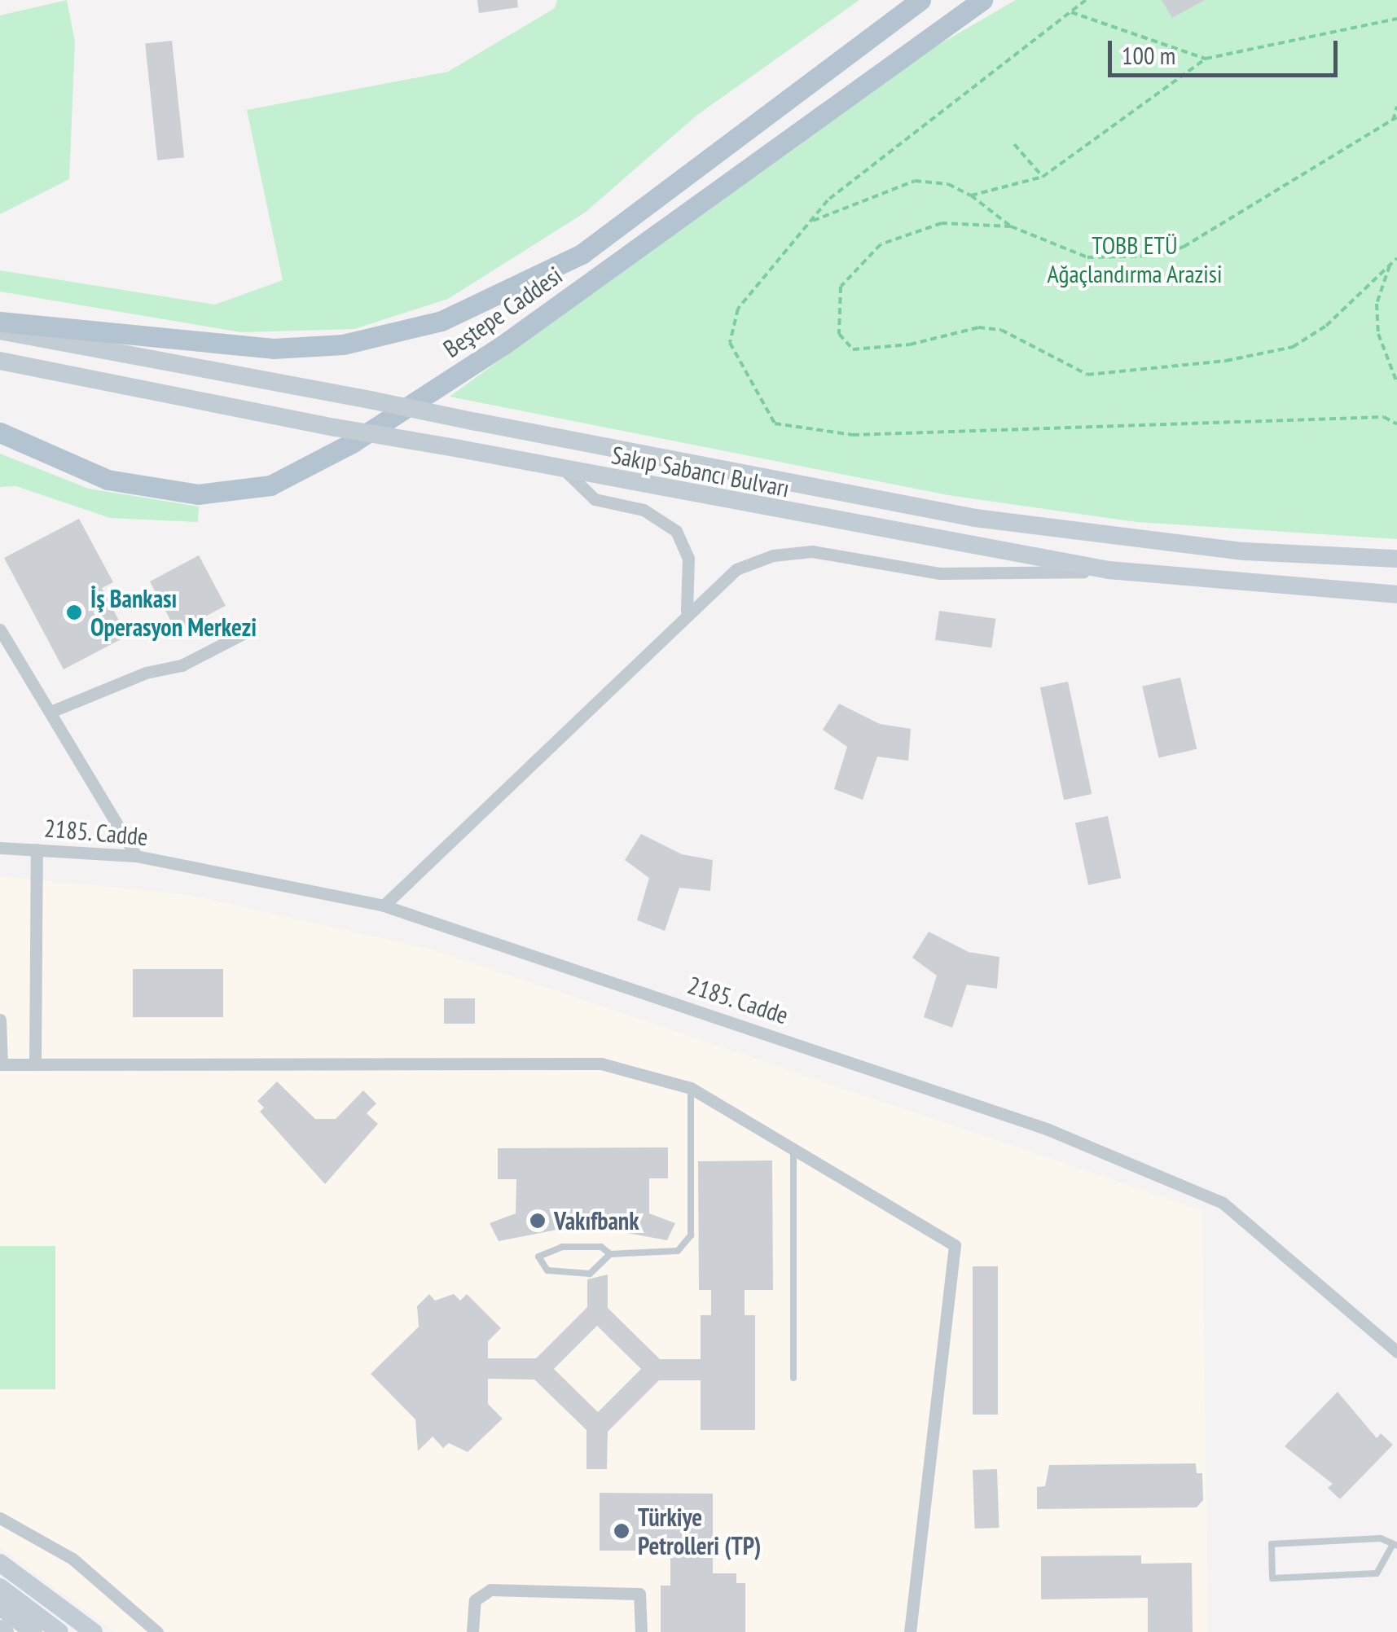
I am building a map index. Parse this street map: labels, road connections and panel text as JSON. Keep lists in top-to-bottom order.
{
  "streets": {
    "main road": ["Beştepe Caddesi", "Sakıp Sabancı Bulvarı"],
    "street": ["2185. Cadde"]
  },
  "parks": ["TOBB ETÜ Ağaçlandırma Arazisi"],
  "places": ["İş Bankası Operasyon Merkezi", "Vakıfbank", "Türkiye Petrolleri (TP)"],
  "scale_bar": "100 m"
}
